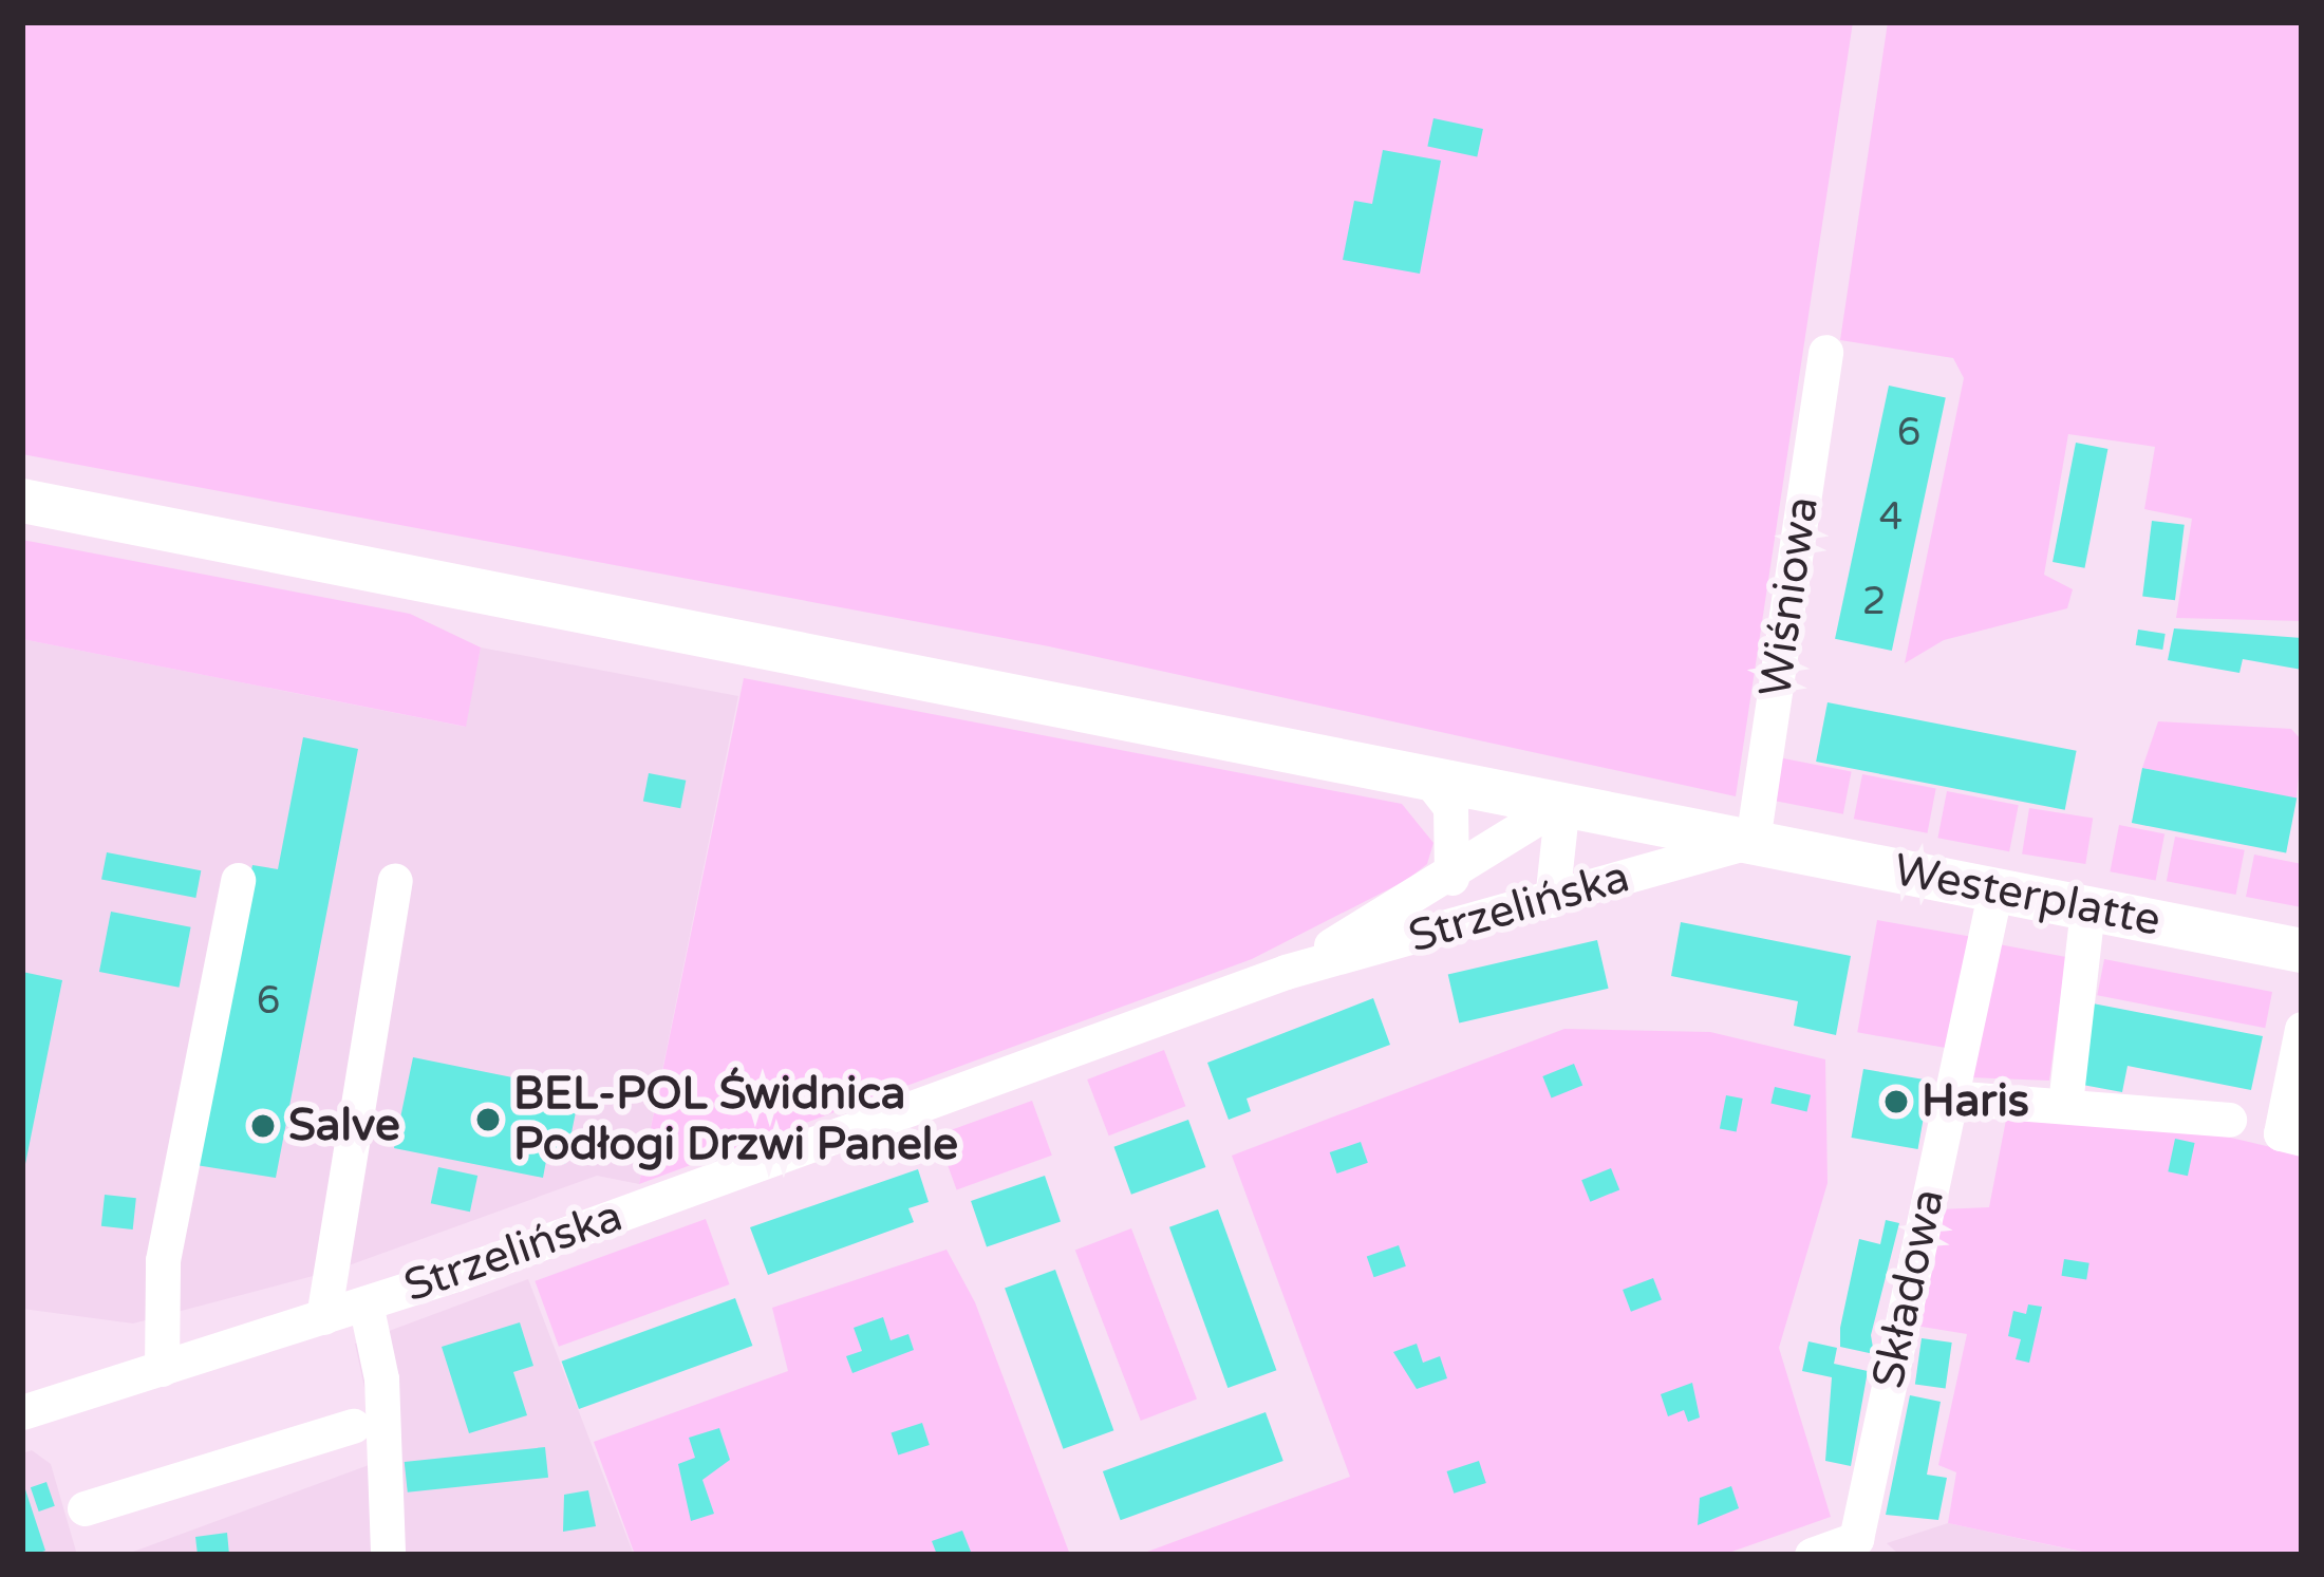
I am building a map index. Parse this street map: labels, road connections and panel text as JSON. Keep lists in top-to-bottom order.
{
  "streets": {
    "main road": ["Westerplatte"],
    "street": ["Wiśniowa", "Strzelińska", "Składowa"]
  },
  "crossings": [
    ["Wiśniowa", "Westerplatte"],
    ["Wiśniowa", "Strzelińska"],
    ["Westerplatte", "Strzelińska"],
    ["Westerplatte", "Składowa"]
  ],
  "places": ["Haris", "BEL-POL Świdnica Podłogi Drzwi Panele", "Salve"],
  "house_numbers": [
    "6",
    "4",
    "2",
    "6"
  ]
}
